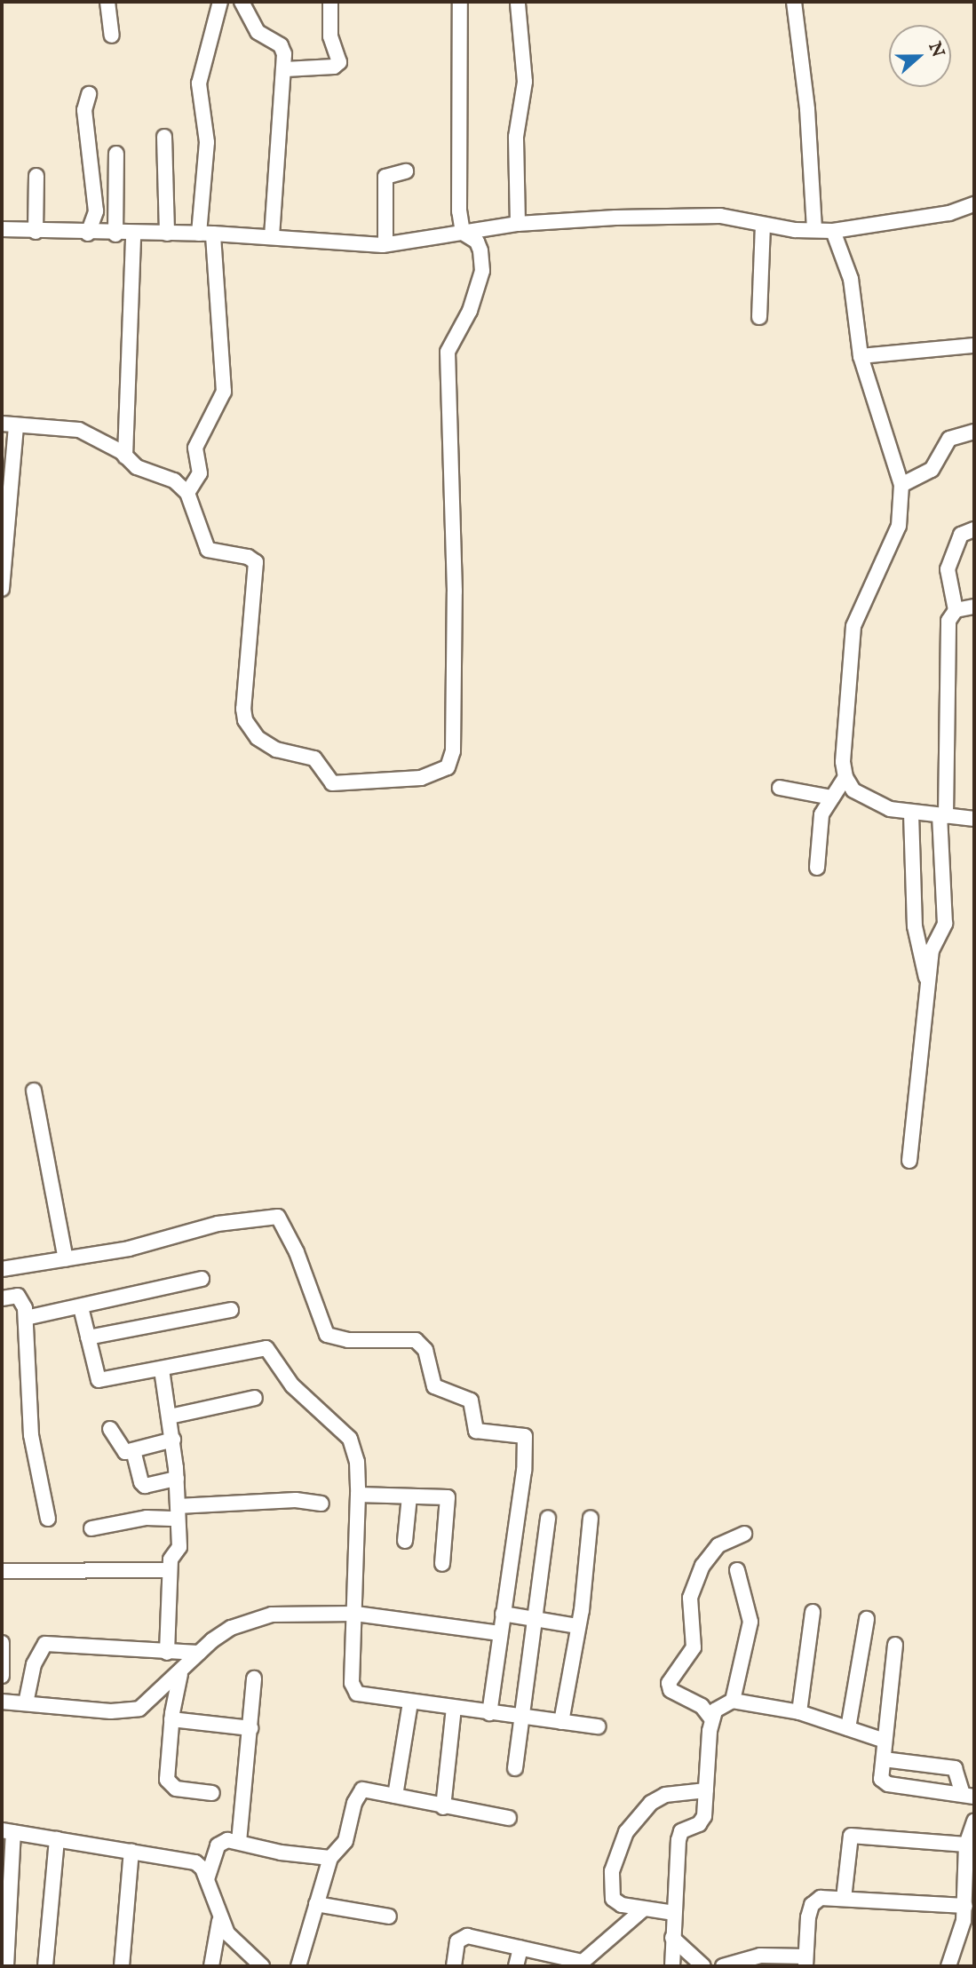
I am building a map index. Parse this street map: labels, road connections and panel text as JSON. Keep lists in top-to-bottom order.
{
  "north": "right"
}
